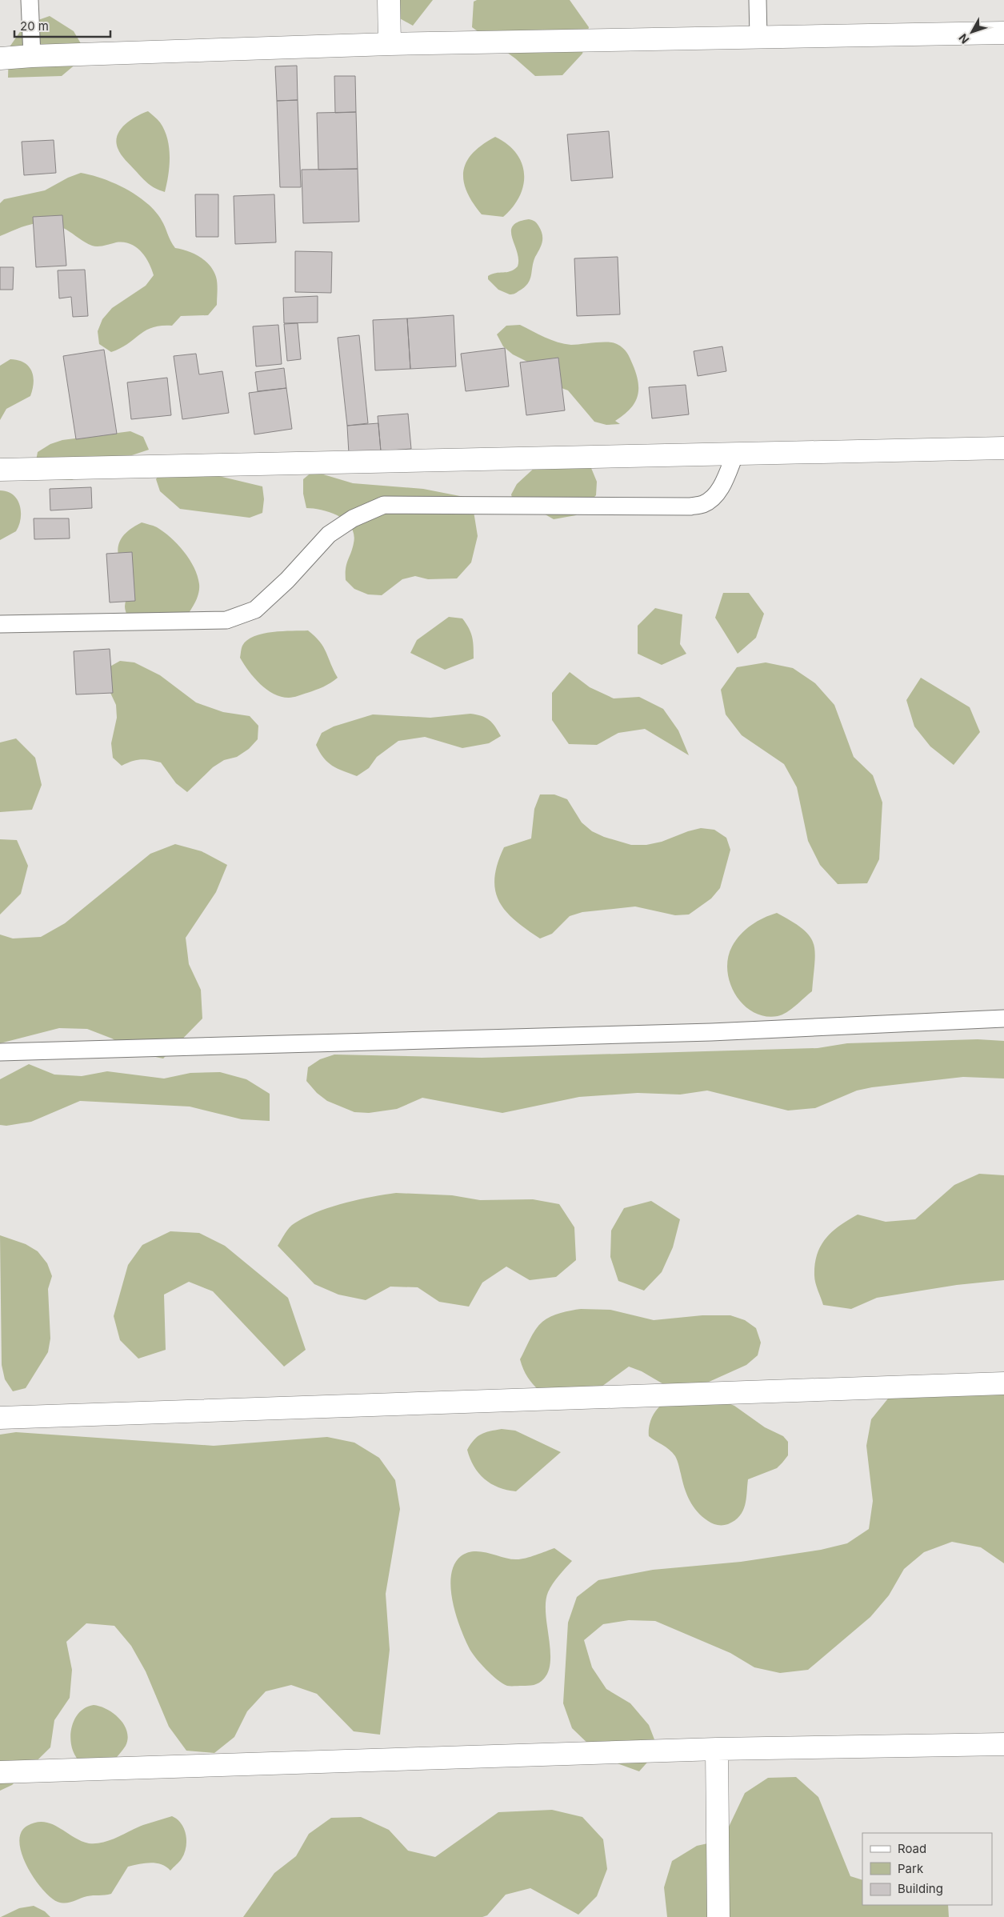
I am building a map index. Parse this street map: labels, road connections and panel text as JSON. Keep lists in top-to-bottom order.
{
  "legend": ["Road", "Park", "Building"],
  "scale_bar": "20 m",
  "north": "bottom left"
}
